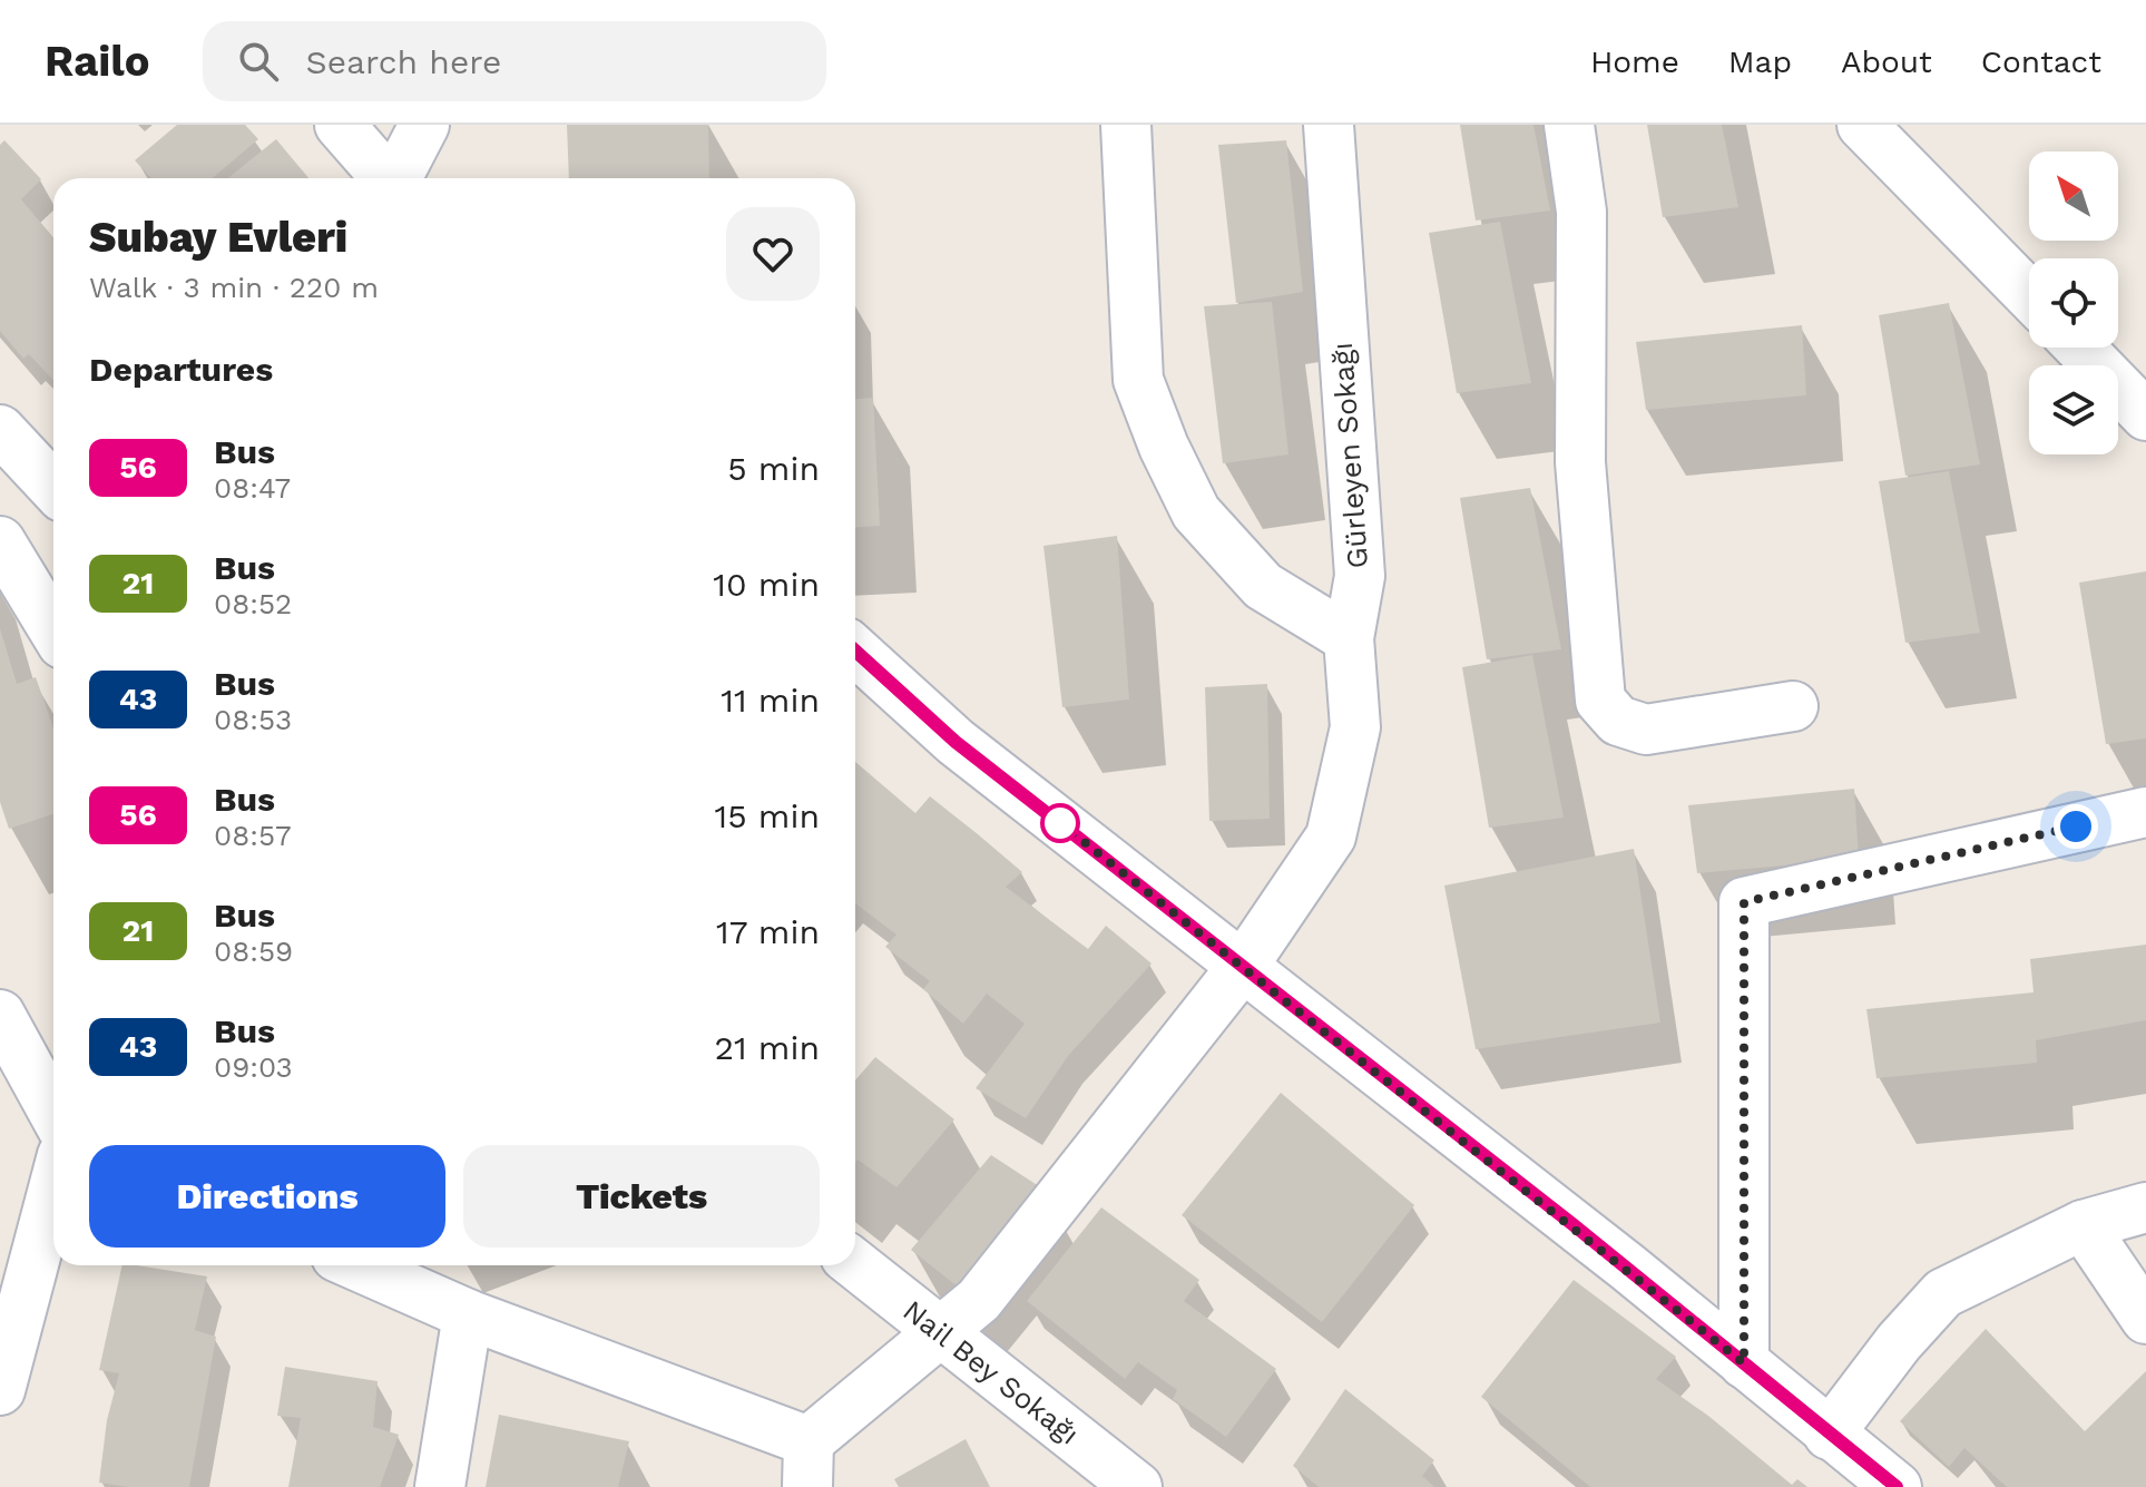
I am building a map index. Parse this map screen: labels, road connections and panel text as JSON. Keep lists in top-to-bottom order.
{
  "streets": {
    "street": ["Gürleyen Sokağı", "Nail Bey Sokağı"]
  },
  "lines": ["bus line 56"],
  "north": "top left",
  "page": {
    "header": "Railo",
    "search": "Search here",
    "nav": [
      "Home",
      "Map",
      "About",
      "Contact"
    ],
    "heading": [
      ["Subay Evleri", "Walk · 3 min · 220 m"],
      "Departures"
    ],
    "list": [
      {
        "mark": "56",
        "name": "Bus",
        "note": "08:47",
        "value": "5 min"
      },
      {
        "mark": "21",
        "name": "Bus",
        "note": "08:52",
        "value": "10 min"
      },
      {
        "mark": "43",
        "name": "Bus",
        "note": "08:53",
        "value": "11 min"
      },
      {
        "mark": "56",
        "name": "Bus",
        "note": "08:57",
        "value": "15 min"
      },
      {
        "mark": "21",
        "name": "Bus",
        "note": "08:59",
        "value": "17 min"
      },
      {
        "mark": "43",
        "name": "Bus",
        "note": "09:03",
        "value": "21 min"
      }
    ],
    "buttons": ["Directions", "Tickets"]
  }
}
